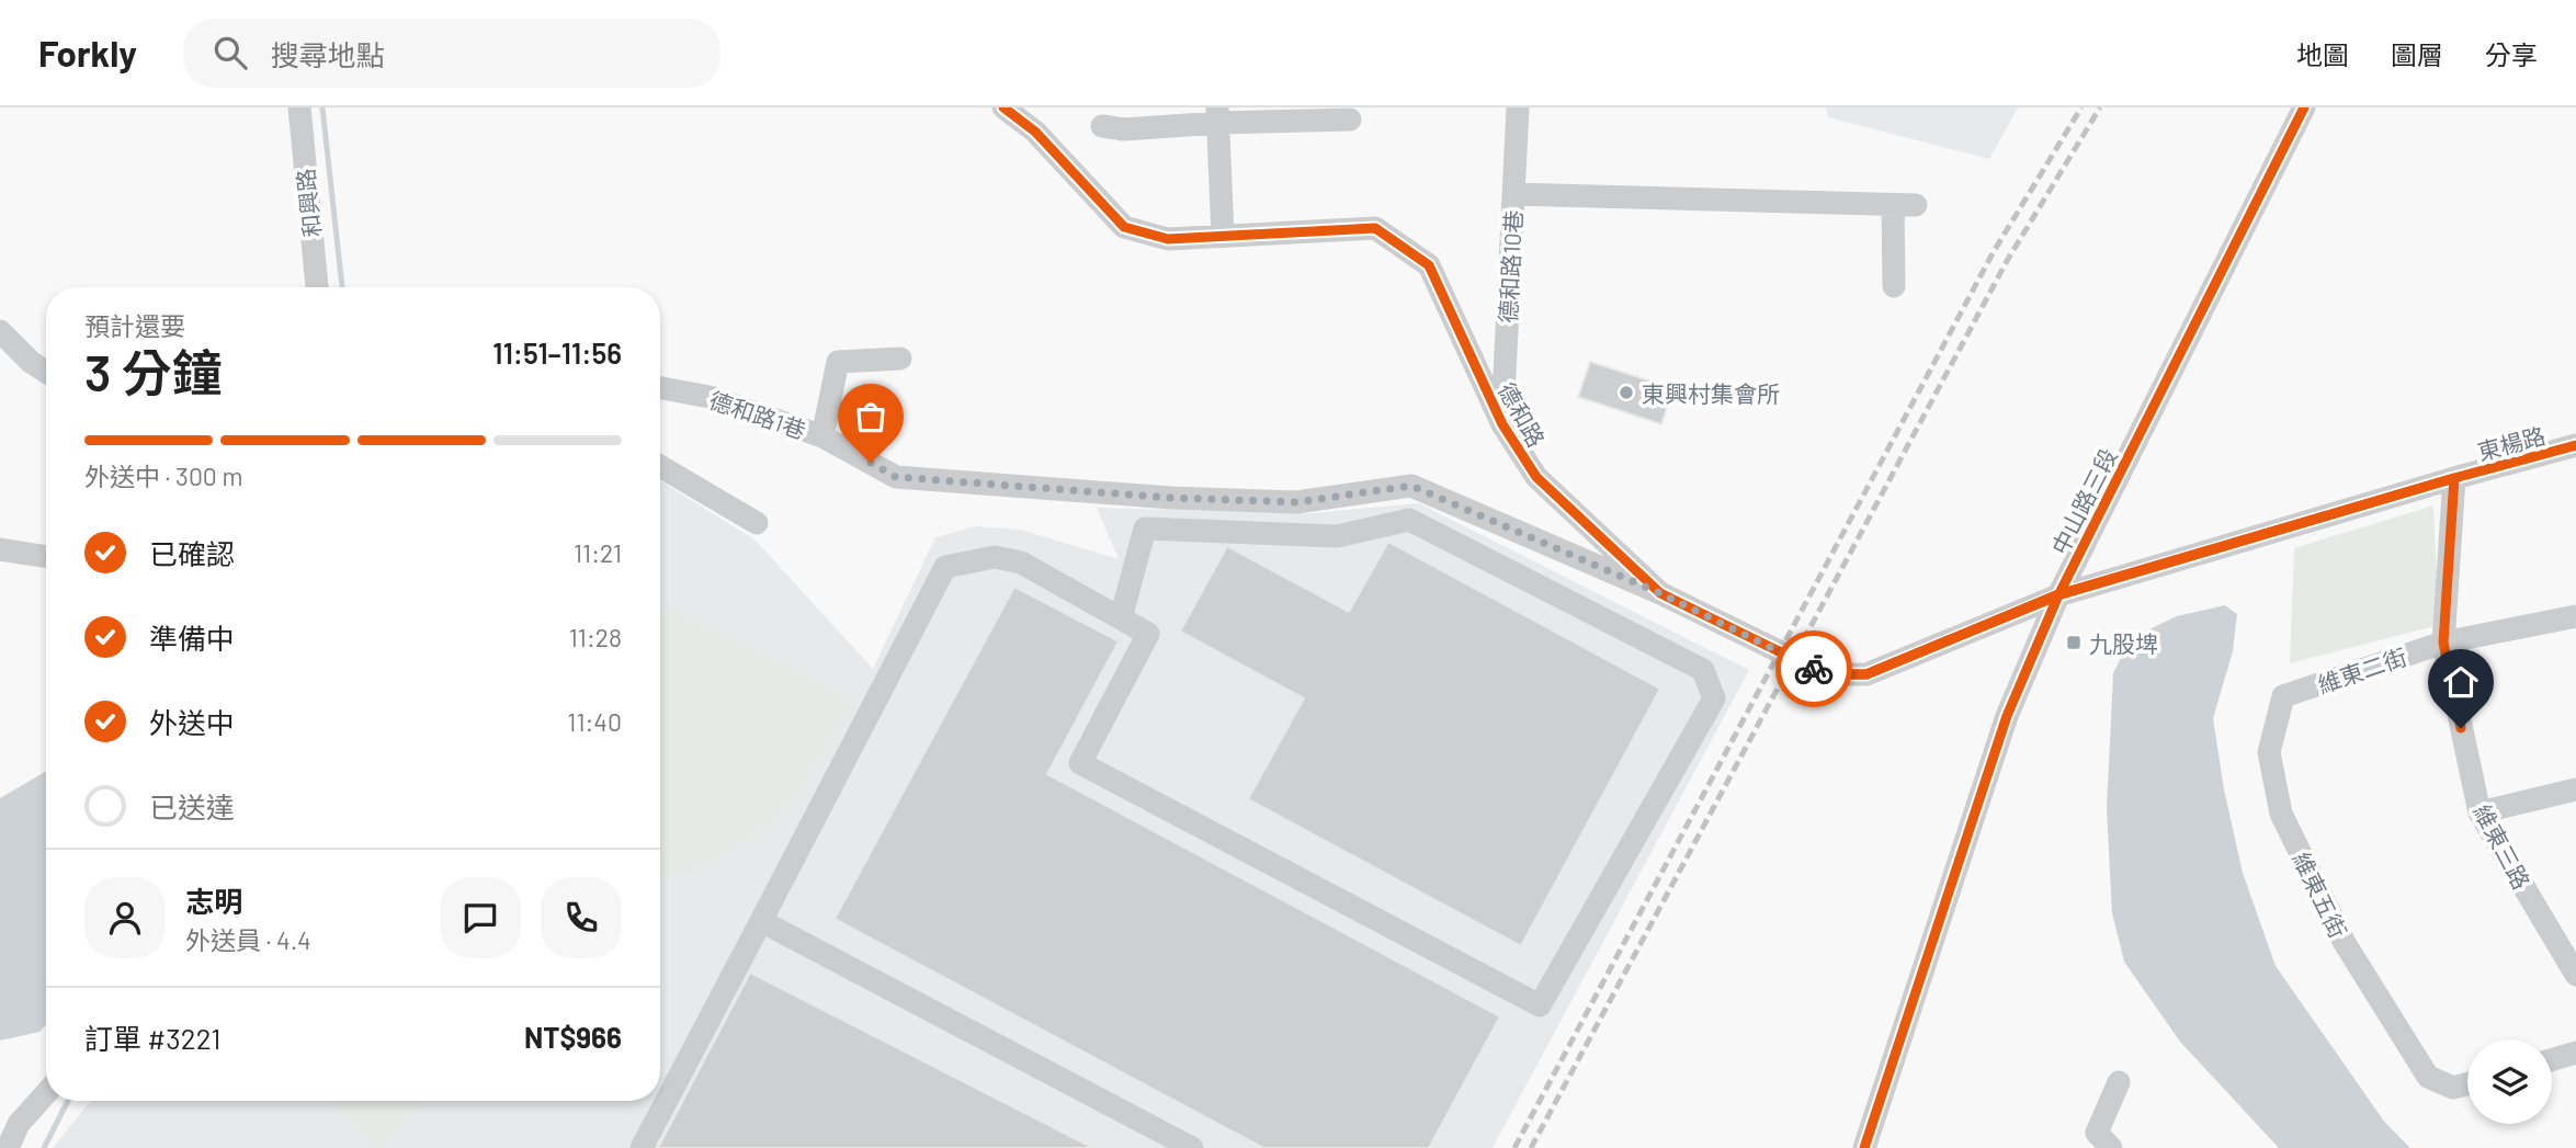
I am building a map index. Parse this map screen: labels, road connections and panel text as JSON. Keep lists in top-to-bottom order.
{
  "streets": {
    "street": [
      "和興路",
      "德和路10巷",
      "德和路1巷",
      "德和路",
      "東楊路",
      "中山路三段",
      "維東二街",
      "維東三路",
      "維東五街"
    ]
  },
  "crossings": [
    ["德和路10巷", "德和路"],
    ["德和路1巷", "德和路"],
    ["德和路", "東楊路"],
    ["德和路", "中山路三段"],
    ["東楊路", "中山路三段"],
    ["東楊路", "維東三路"],
    ["維東二街", "維東三路"],
    ["維東二街", "維東五街"]
  ],
  "places": {
    "other": ["東興村集會所"],
    "transit": ["九股埤"]
  },
  "page": {
    "header": "Forkly",
    "search": "搜尋地點",
    "nav": ["地圖", "圖層", "分享"],
    "heading": ["3 分鐘", "預計還要", "11:51–11:56"],
    "panel": [
      "志明",
      "外送員 · 4.4",
      "訂單 #3221",
      "NT$966"
    ],
    "bar": "外送中 · 300 m",
    "list": [
      ["已確認", "11:21"],
      ["準備中", "11:28"],
      ["外送中", "11:40"],
      "已送達"
    ]
  }
}
